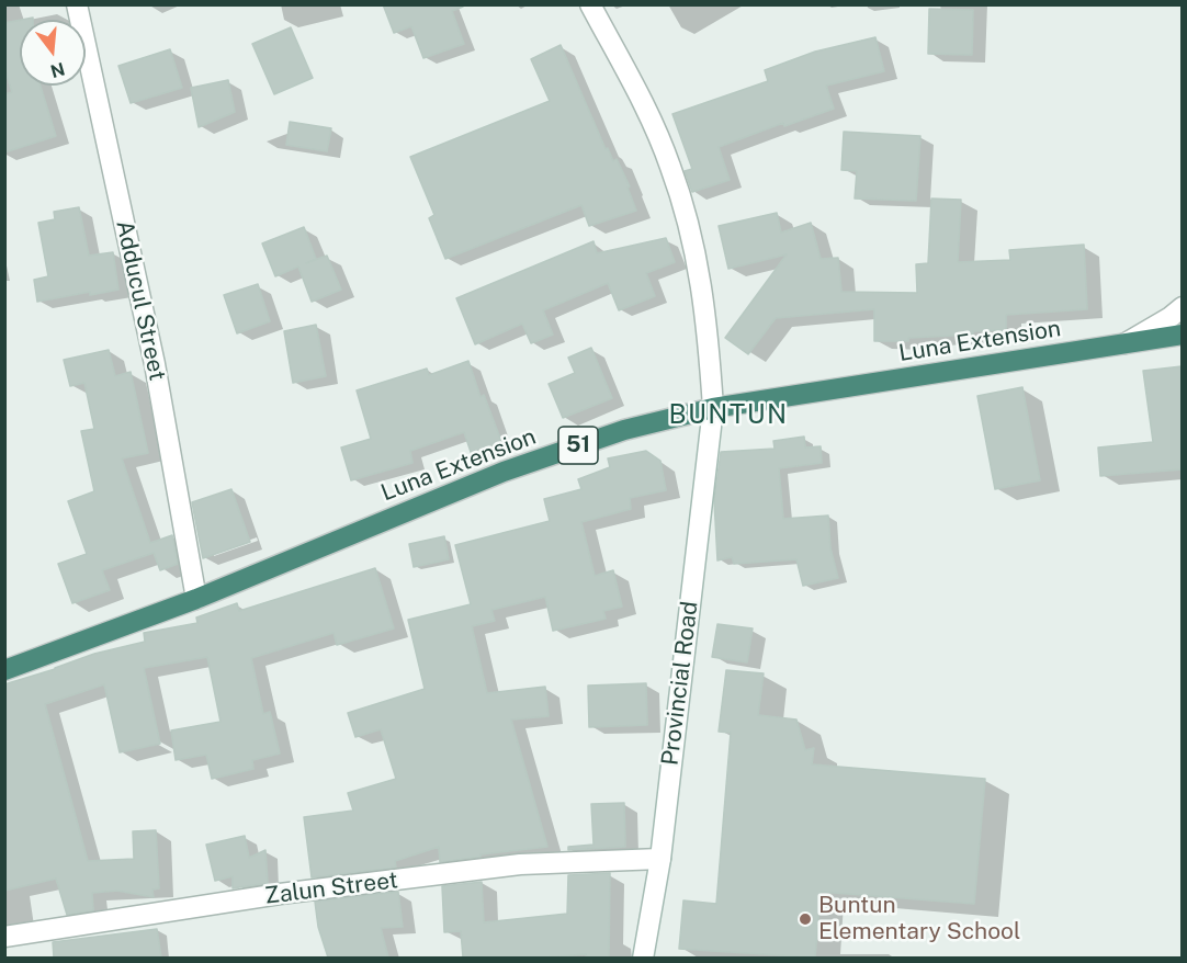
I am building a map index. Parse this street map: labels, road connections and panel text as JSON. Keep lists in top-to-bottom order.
{
  "streets": {
    "highway": ["Luna Extension", "51"],
    "street": ["Adducul Street", "Provincial Road", "Zalun Street"]
  },
  "crossings": [
    ["Adducul Street", "Luna Extension"],
    ["Luna Extension", "Provincial Road"],
    ["Provincial Road", "Zalun Street"]
  ],
  "districts": ["BUNTUN"],
  "places": ["Buntun Elementary School"],
  "north": "bottom"
}
